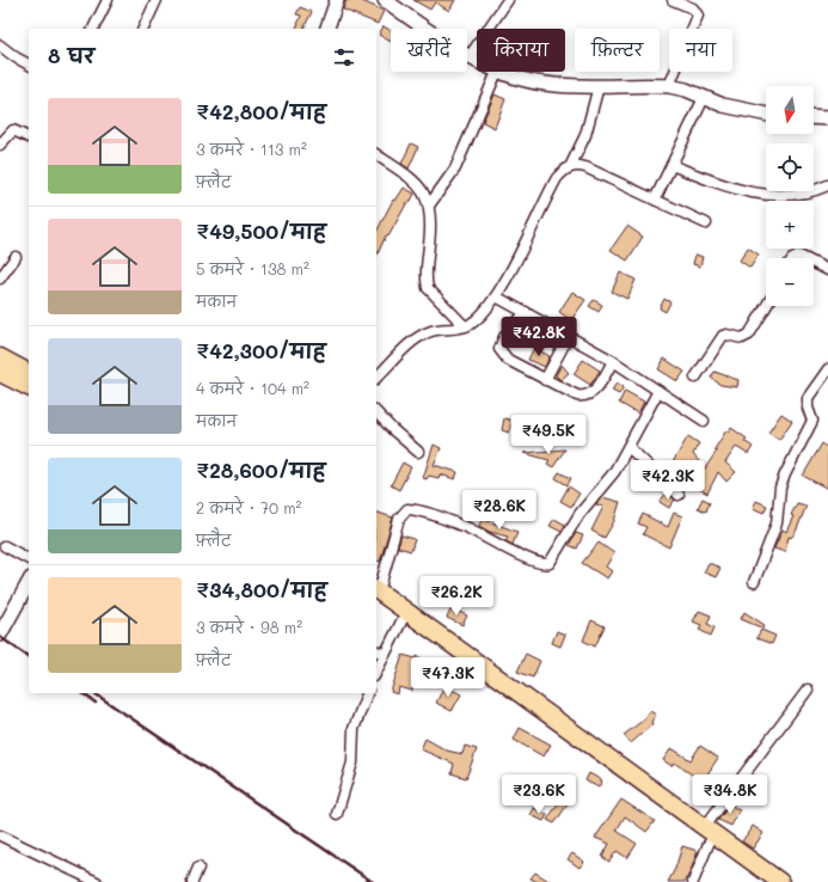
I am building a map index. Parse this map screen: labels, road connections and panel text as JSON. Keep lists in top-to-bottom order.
{
  "north": "bottom",
  "page": {
    "chip": [
      "खरीदें",
      "किराया",
      "फ़िल्टर",
      "नया"
    ],
    "heading": "8 घर",
    "map_buttons": ["+", "−"],
    "list": [
      {
        "name": "₹42,800/माह",
        "note": "3 कमरे · 113 m² · फ़्लैट"
      },
      {
        "name": "₹49,500/माह",
        "note": "5 कमरे · 138 m² · मकान"
      },
      {
        "name": "₹42,300/माह",
        "note": "4 कमरे · 104 m² · मकान"
      },
      {
        "name": "₹28,600/माह",
        "note": "2 कमरे · 70 m² · फ़्लैट"
      },
      {
        "name": "₹34,800/माह",
        "note": "3 कमरे · 98 m² · फ़्लैट"
      }
    ],
    "price": [
      "₹42.8K",
      "₹49.5K",
      "₹42.3K",
      "₹28.6K",
      "₹26.2K",
      "₹47.3K",
      "₹23.6K",
      "₹34.8K"
    ]
  }
}
